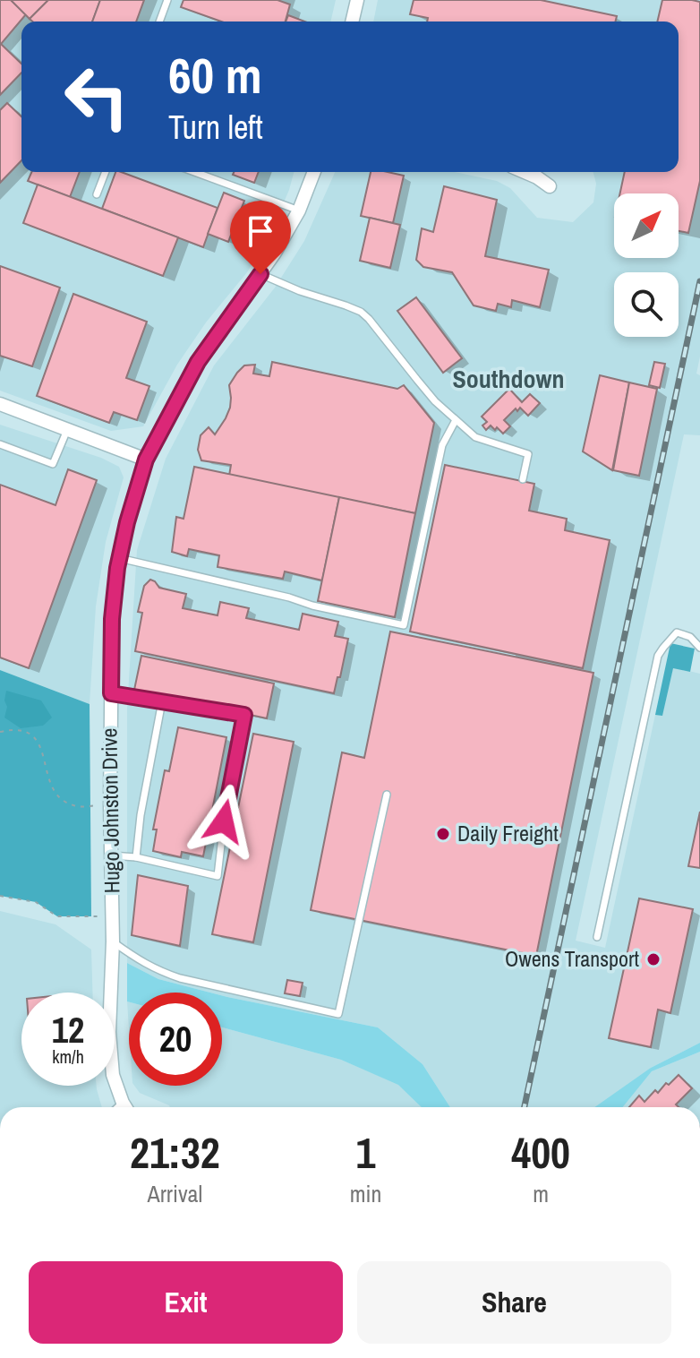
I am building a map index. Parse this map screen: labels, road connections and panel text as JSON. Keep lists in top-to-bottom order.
{
  "streets": {
    "street": ["Hugo Johnston Drive"]
  },
  "districts": ["Southdown"],
  "places": ["Daily Freight", "Owens Transport"],
  "north": "top right",
  "page": {
    "turn": ["60 m", "Turn left"],
    "speed": "12 km/h",
    "limit": "20",
    "eta": [
      "21:32",
      "Arrival",
      "1",
      "min",
      "400",
      "m"
    ],
    "buttons": ["Exit", "Share"]
  }
}
